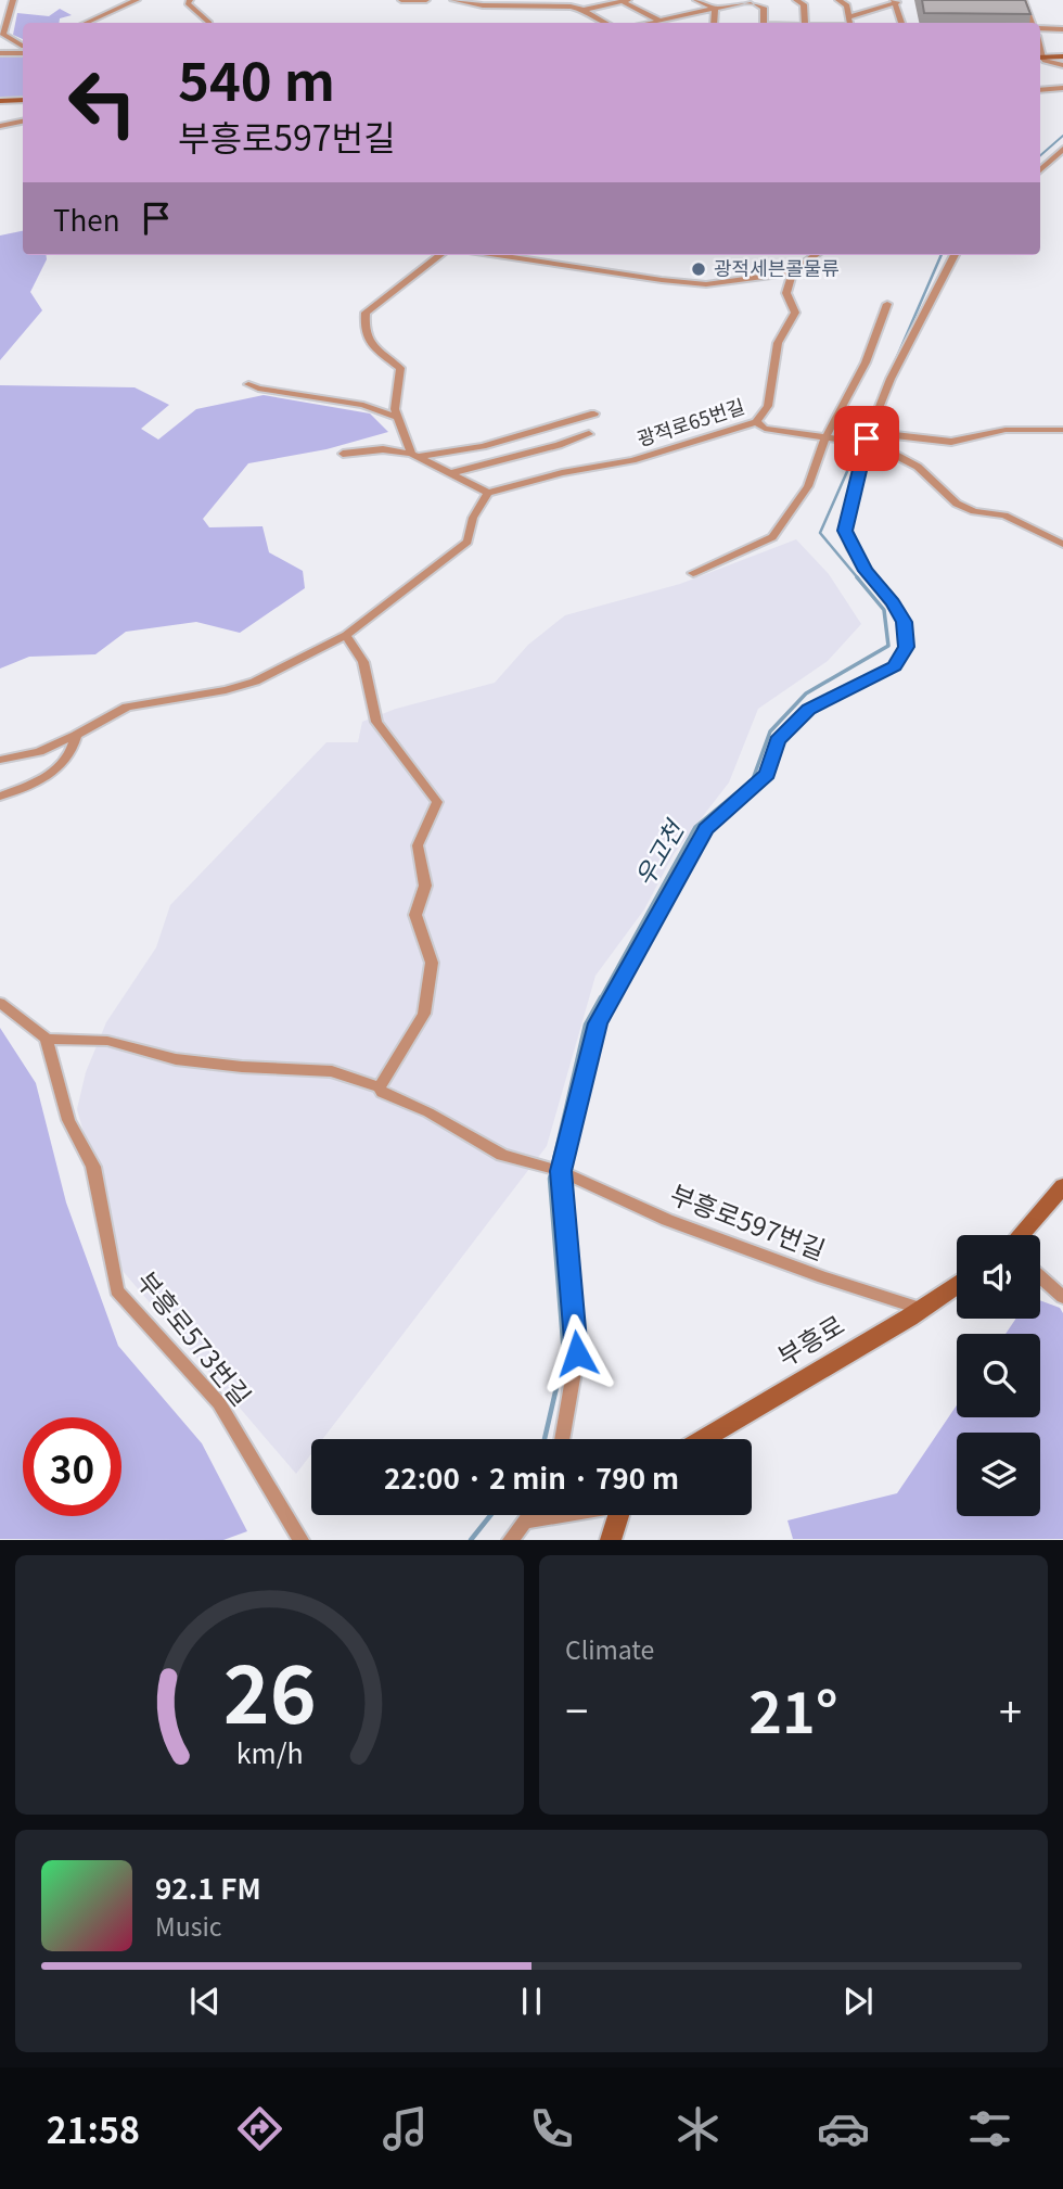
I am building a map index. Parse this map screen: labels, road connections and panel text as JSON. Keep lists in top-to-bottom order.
{
  "streets": {
    "main road": ["부흥로"],
    "street": ["광적로65번길", "부흥로597번길", "부흥로573번길"]
  },
  "crossings": [
    ["부흥로597번길", "부흥로"]
  ],
  "water": ["우고천"],
  "places": ["광적세븐콜물류"],
  "page": {
    "turn": ["540 m", "부흥로597번길"],
    "then": "Then",
    "limit": "30",
    "trip": "22:00 · 2 min · 790 m",
    "tile": "Climate",
    "heat": ["−", "21°", "+"],
    "song": ["92.1 FM", "Music"],
    "tabs": "21:58",
    "gauge": ["26", "km/h"]
  }
}
